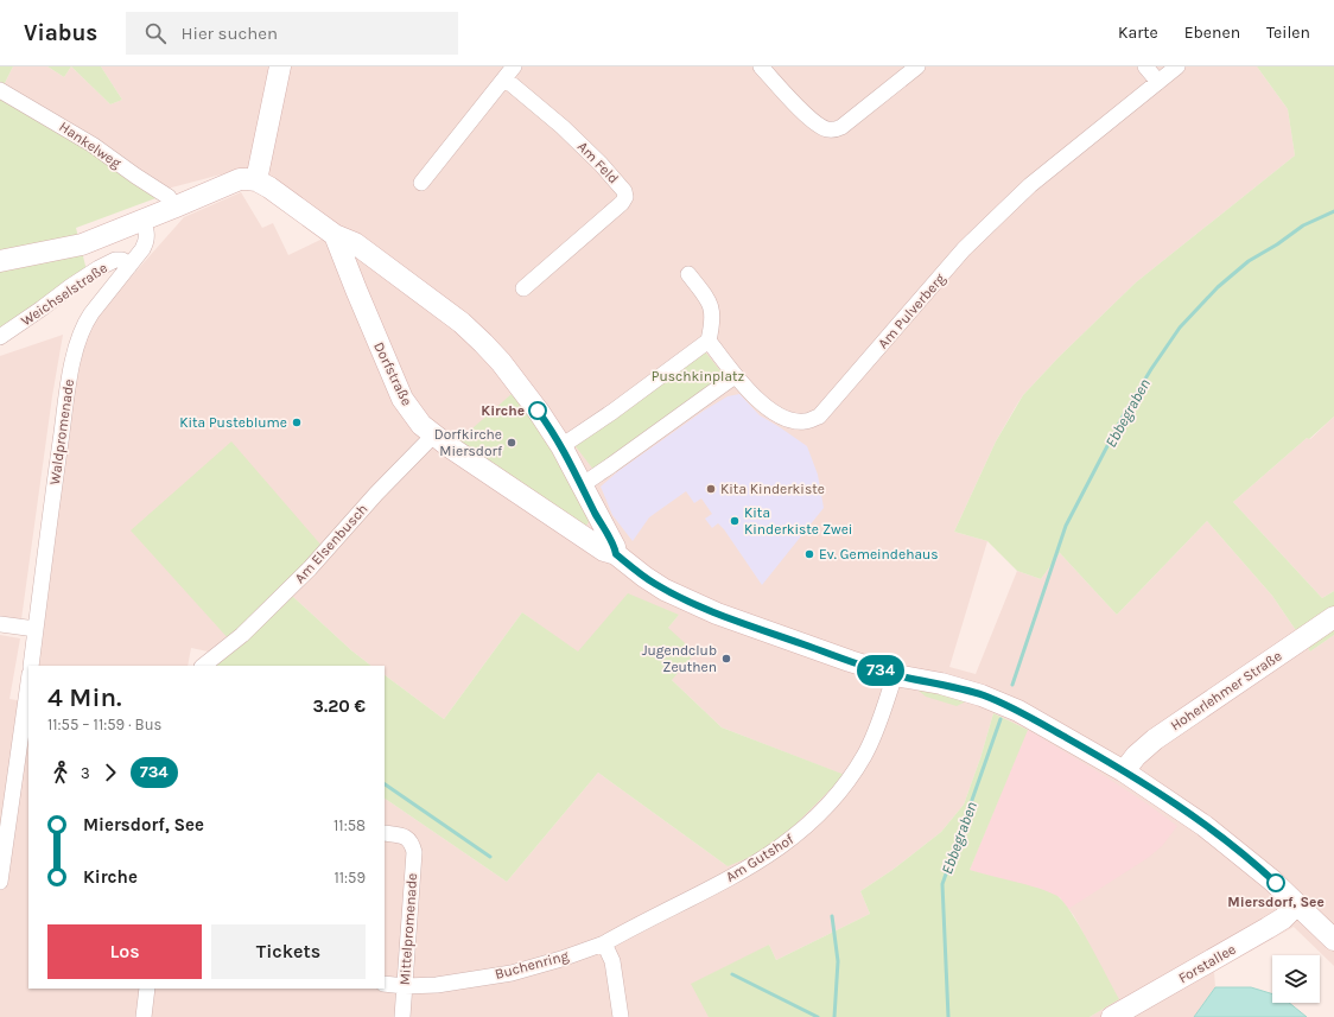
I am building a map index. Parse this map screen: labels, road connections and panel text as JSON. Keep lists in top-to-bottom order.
{
  "streets": {
    "main road": ["Dorfstraße", "Hoherlehmer Straße", "Forstallee"],
    "street": [
      "Hankelweg",
      "Am Feld",
      "Weichselstraße",
      "Am Pulverberg",
      "Waldpromenade",
      "Am Elsenbusch",
      "Am Gutshof",
      "Mittelpromenade",
      "Buchenring"
    ]
  },
  "crossings": [
    ["Weichselstraße", "Waldpromenade"],
    ["Dorfstraße", "Am Elsenbusch"],
    ["Dorfstraße", "Hoherlehmer Straße"],
    ["Dorfstraße", "Am Gutshof"],
    ["Dorfstraße", "Forstallee"],
    ["Am Gutshof", "Buchenring"],
    ["Mittelpromenade", "Buchenring"]
  ],
  "water": ["Ebbegraben"],
  "parks": ["Puschkinplatz"],
  "places": [
    "Kirche",
    "Kita Pusteblume",
    "Dorfkirche Miersdorf",
    "Kita Kinderkiste",
    "Kita Kinderkiste Zwei",
    "Ev. Gemeindehaus",
    "Jugendclub Zeuthen",
    "Miersdorf, See"
  ],
  "lines": ["bus line 734"],
  "page": {
    "header": "Viabus",
    "search": "Hier suchen",
    "nav": ["Karte", "Ebenen", "Teilen"],
    "on_map": "734",
    "heading": ["4 Min.", "11:55 – 11:59 · Bus", "3.20 €"],
    "legs": ["3", "734"],
    "list": [
      {
        "name": "Miersdorf, See",
        "value": "11:58"
      },
      {
        "name": "Kirche",
        "value": "11:59"
      }
    ],
    "buttons": ["Los", "Tickets"]
  }
}
